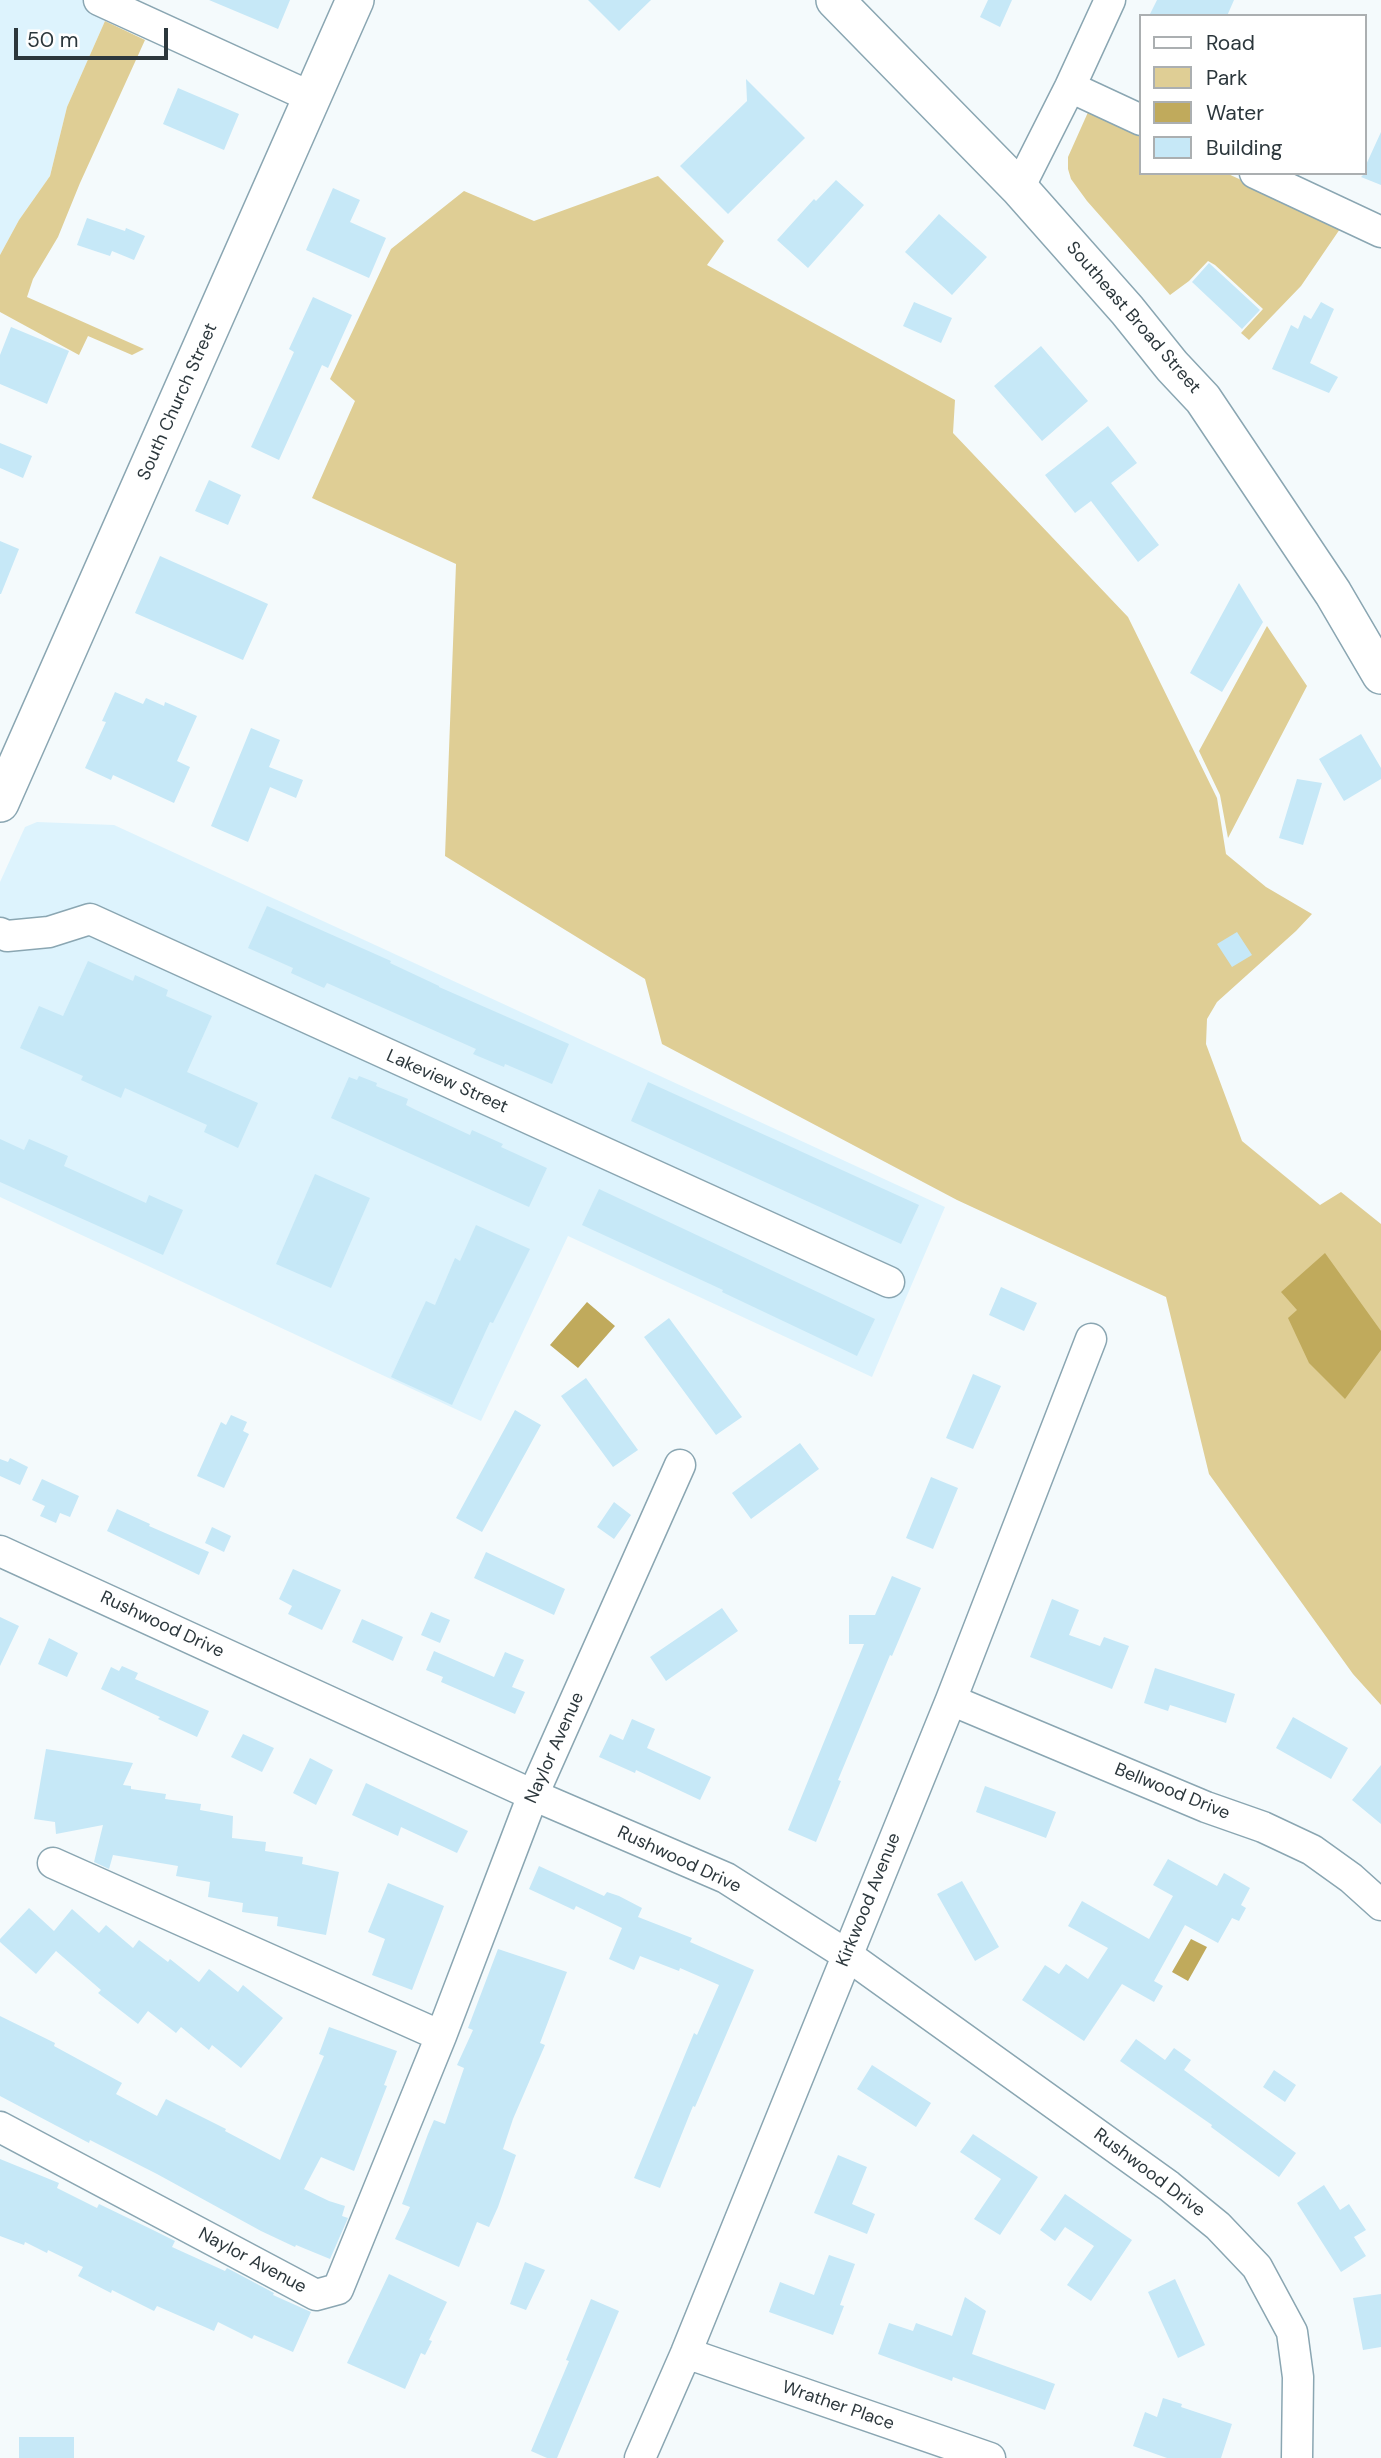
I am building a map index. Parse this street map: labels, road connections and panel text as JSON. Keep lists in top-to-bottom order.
{
  "streets": {
    "main road": ["Southeast Broad Street", "South Church Street"],
    "street": [
      "Lakeview Street",
      "Rushwood Drive",
      "Naylor Avenue",
      "Bellwood Drive",
      "Kirkwood Avenue",
      "Wrather Place"
    ]
  },
  "crossings": [
    ["Rushwood Drive", "Naylor Avenue"],
    ["Rushwood Drive", "Kirkwood Avenue"],
    ["Bellwood Drive", "Kirkwood Avenue"],
    ["Kirkwood Avenue", "Wrather Place"]
  ],
  "legend": [
    "Road",
    "Park",
    "Water",
    "Building"
  ],
  "scale_bar": "50 m"
}
